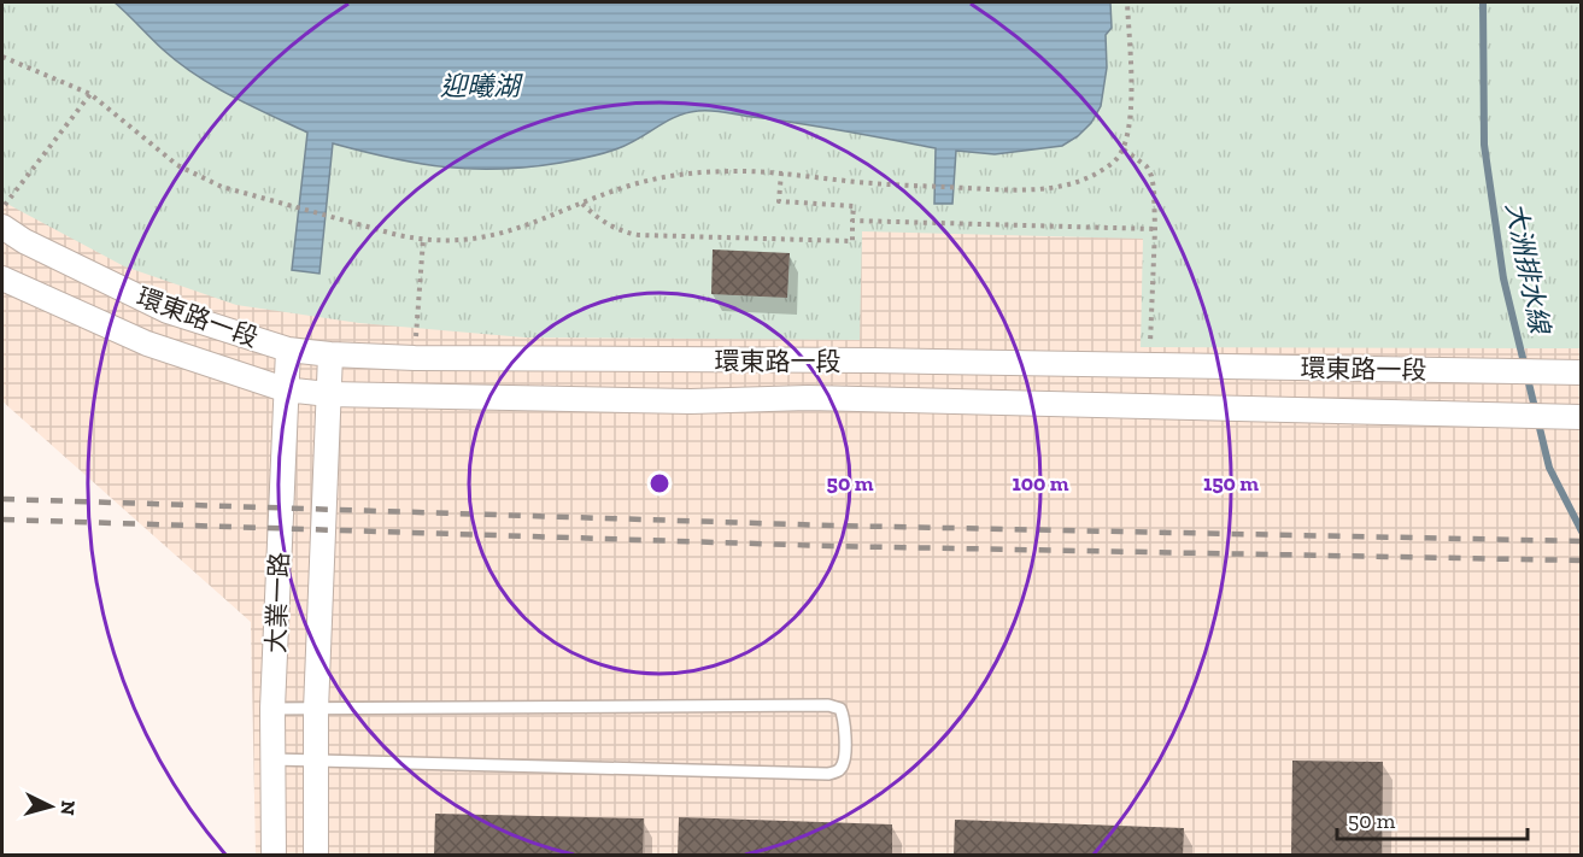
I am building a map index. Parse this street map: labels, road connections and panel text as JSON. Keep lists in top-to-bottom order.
{
  "streets": {
    "street": ["環東路一段", "大業一路"]
  },
  "crossings": [
    ["環東路一段", "大業一路"]
  ],
  "water": ["迎曦湖", "大洲排水線"],
  "scale_bar": "50 m",
  "north": "right",
  "rings": ["50 m", "100 m", "150 m"]
}
